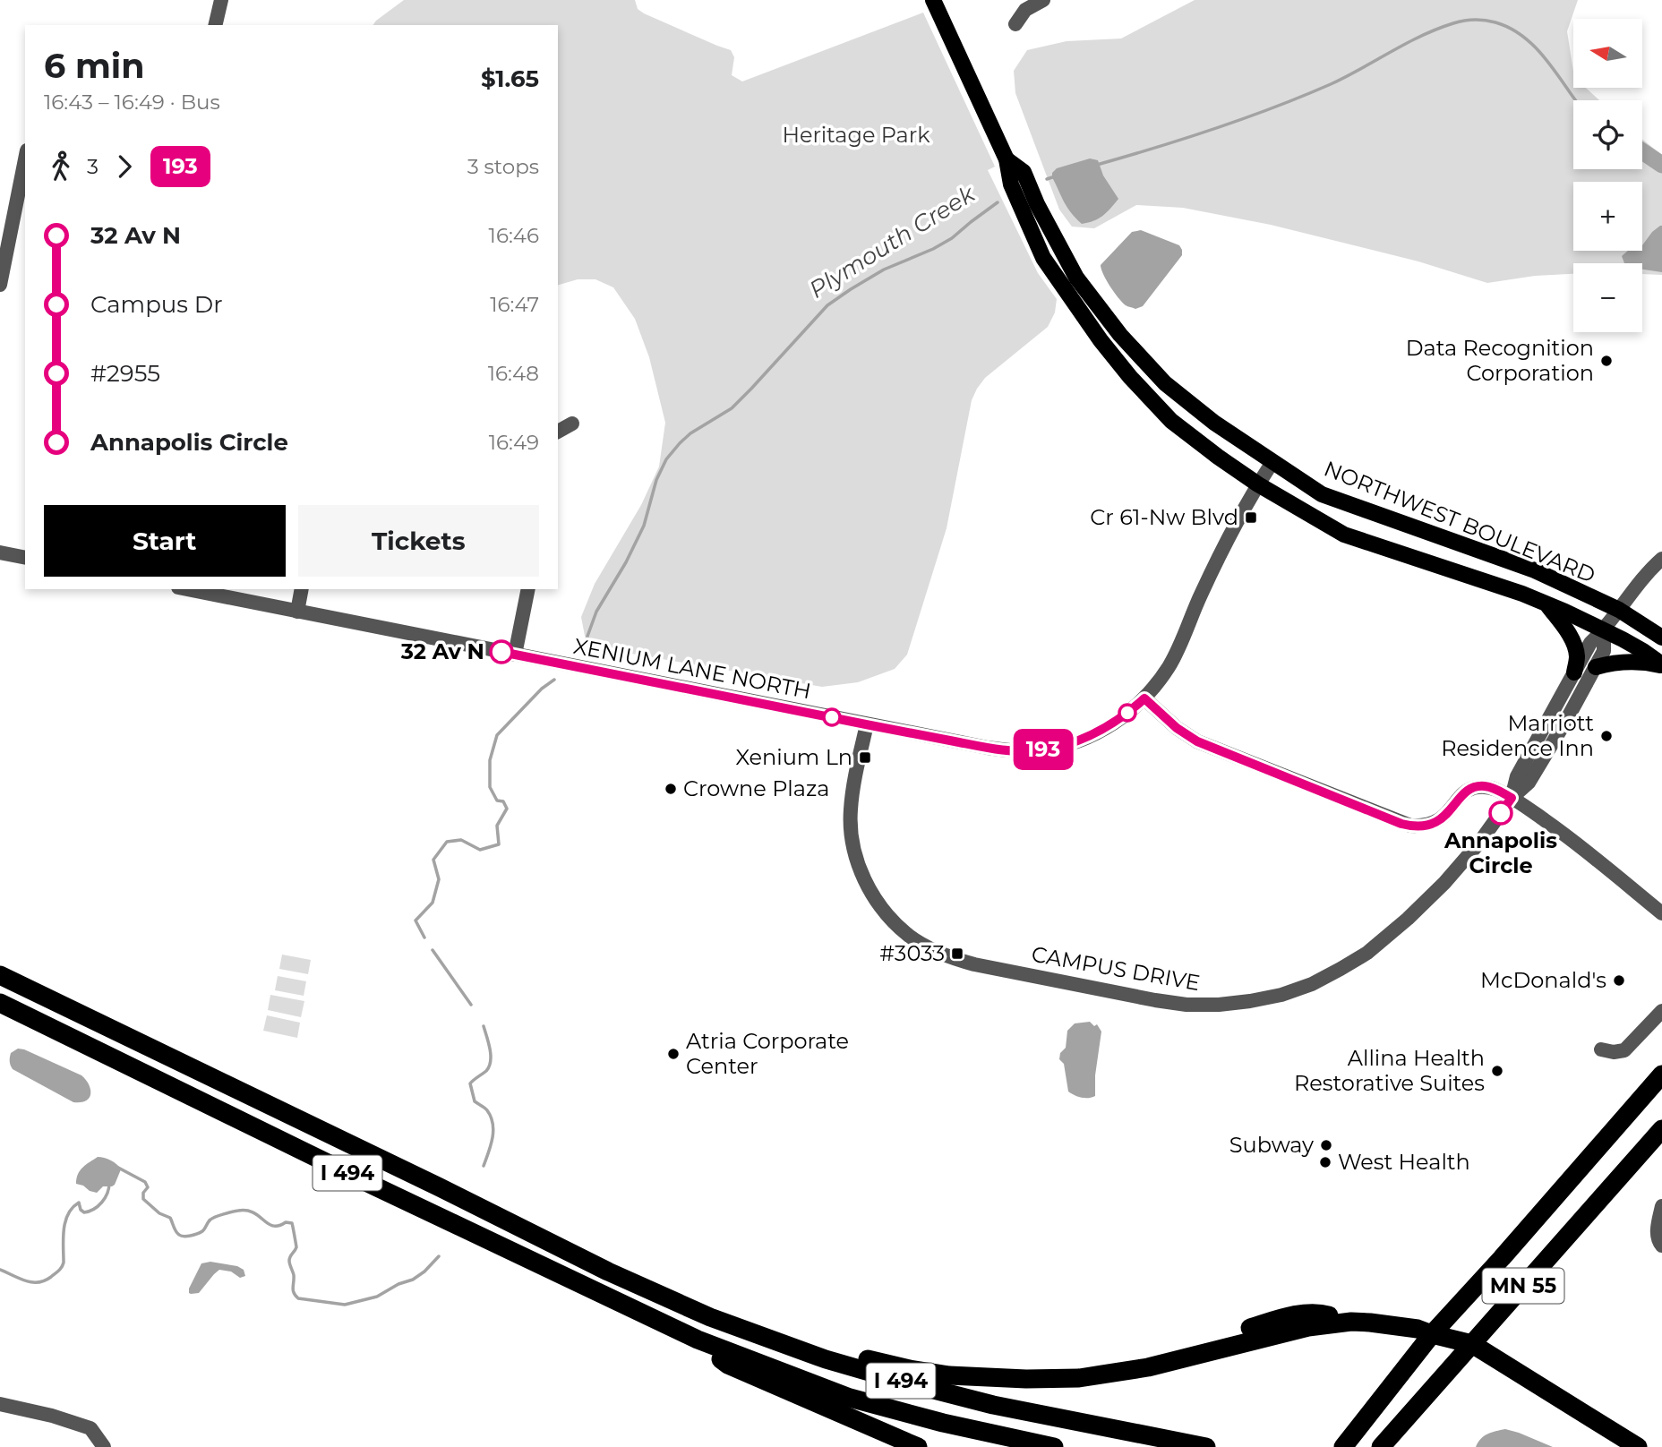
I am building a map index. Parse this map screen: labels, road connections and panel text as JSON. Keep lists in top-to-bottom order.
{
  "streets": {
    "highway": ["I 494", "MN 55"],
    "main road": ["NORTHWEST BOULEVARD"],
    "street": ["XENIUM LANE NORTH", "CAMPUS DRIVE"]
  },
  "crossings": [
    ["NORTHWEST BOULEVARD", "XENIUM LANE NORTH"],
    ["NORTHWEST BOULEVARD", "CAMPUS DRIVE"],
    ["XENIUM LANE NORTH", "CAMPUS DRIVE"]
  ],
  "water": ["Plymouth Creek"],
  "parks": ["Heritage Park"],
  "places": {
    "other": [
      "Data Recognition Corporation",
      "32 Av N",
      "Marriott Residence Inn",
      "Crowne Plaza",
      "Annapolis Circle",
      "McDonald's",
      "Atria Corporate Center",
      "Allina Health Restorative Suites",
      "Subway",
      "West Health"
    ],
    "transit": ["Cr 61-Nw Blvd", "Xenium Ln", "#3033"]
  },
  "lines": ["bus line 193"],
  "north": "left",
  "page": {
    "on_map": "193",
    "map_buttons": ["+", "−"],
    "heading": ["6 min", "16:43 – 16:49 · Bus", "$1.65"],
    "legs": ["3", "193", "3 stops"],
    "list": [
      {
        "name": "32 Av N",
        "value": "16:46"
      },
      {
        "name": "Campus Dr",
        "value": "16:47"
      },
      {
        "name": "#2955",
        "value": "16:48"
      },
      {
        "name": "Annapolis Circle",
        "value": "16:49"
      }
    ],
    "buttons": ["Start", "Tickets"]
  }
}
